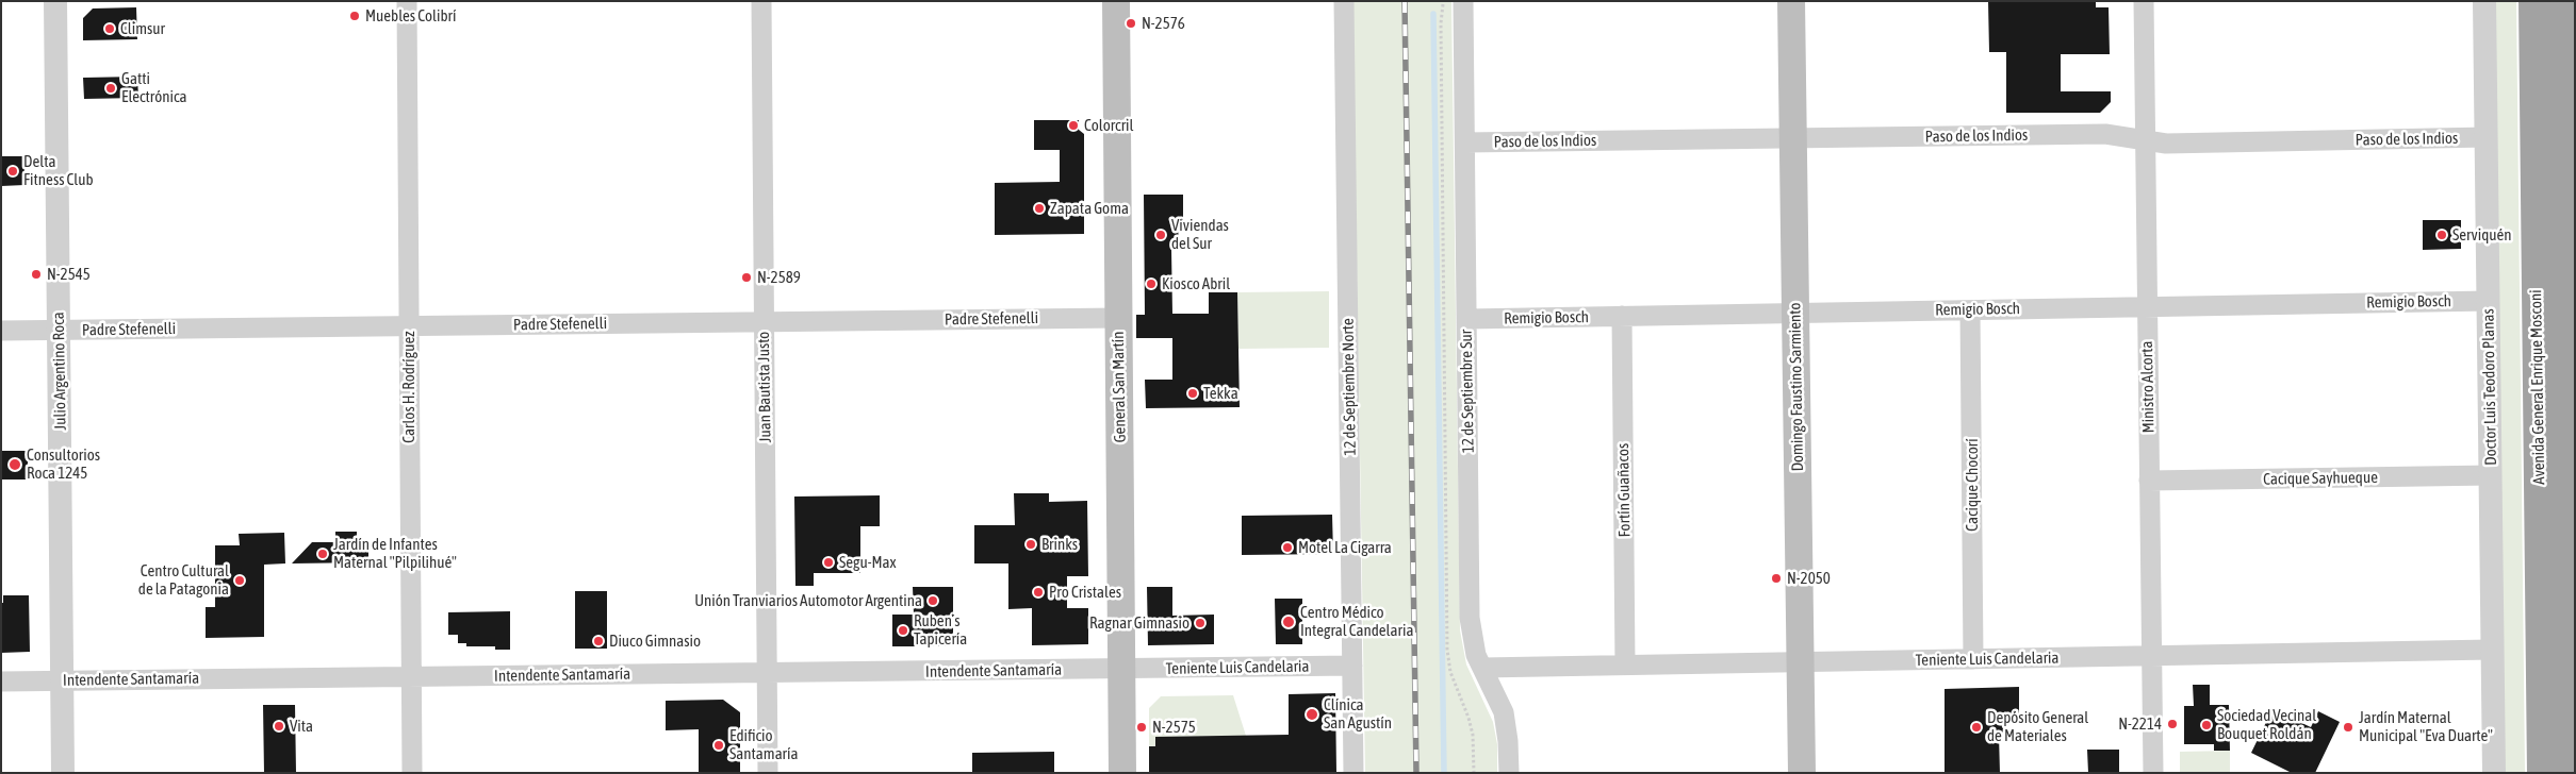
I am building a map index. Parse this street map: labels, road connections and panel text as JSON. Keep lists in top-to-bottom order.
{
  "streets": {
    "highway": ["Avenida General Enrique Mosconi"],
    "main road": ["General San Martín", "Domingo Faustino Sarmiento"],
    "street": [
      "Paso de los Indios",
      "Remigio Bosch",
      "Padre Stefenelli",
      "Julio Argentino Roca",
      "Carlos H. Rodríguez",
      "Juan Bautista Justo",
      "12 de Septiembre Norte",
      "Ministro Alcorta",
      "Doctor Luis Teodoro Planas",
      "12 de Septiembre Sur",
      "Cacique Sayhueque",
      "Cacique Chocorí",
      "Fortín Guañacos",
      "Teniente Luis Candelaria",
      "Intendente Santamaría"
    ]
  },
  "crossings": [
    ["Paso de los Indios", "Domingo Faustino Sarmiento"],
    ["Paso de los Indios", "Ministro Alcorta"],
    ["Paso de los Indios", "Doctor Luis Teodoro Planas"],
    ["Paso de los Indios", "12 de Septiembre Sur"],
    ["Remigio Bosch", "Domingo Faustino Sarmiento"],
    ["Remigio Bosch", "Ministro Alcorta"],
    ["Remigio Bosch", "Doctor Luis Teodoro Planas"],
    ["Remigio Bosch", "12 de Septiembre Sur"],
    ["Remigio Bosch", "Cacique Chocorí"],
    ["Remigio Bosch", "Fortín Guañacos"],
    ["Padre Stefenelli", "Julio Argentino Roca"],
    ["Padre Stefenelli", "Carlos H. Rodríguez"],
    ["Padre Stefenelli", "Juan Bautista Justo"],
    ["Padre Stefenelli", "General San Martín"],
    ["Julio Argentino Roca", "Intendente Santamaría"],
    ["Carlos H. Rodríguez", "Intendente Santamaría"],
    ["Juan Bautista Justo", "Intendente Santamaría"],
    ["General San Martín", "Teniente Luis Candelaria"],
    ["General San Martín", "Intendente Santamaría"],
    ["12 de Septiembre Norte", "Teniente Luis Candelaria"],
    ["Domingo Faustino Sarmiento", "Teniente Luis Candelaria"],
    ["Ministro Alcorta", "Cacique Sayhueque"],
    ["Ministro Alcorta", "Teniente Luis Candelaria"],
    ["Doctor Luis Teodoro Planas", "Cacique Sayhueque"],
    ["Doctor Luis Teodoro Planas", "Teniente Luis Candelaria"],
    ["12 de Septiembre Sur", "Teniente Luis Candelaria"],
    ["Cacique Chocorí", "Teniente Luis Candelaria"],
    ["Fortín Guañacos", "Teniente Luis Candelaria"],
    ["Teniente Luis Candelaria", "Intendente Santamaría"]
  ],
  "places": [
    "Muebles Colibrí",
    "N-2576",
    "Climsur",
    "Gatti Electrónica",
    "Colorcril",
    "Delta Fitness Club",
    "Zapata Goma",
    "Viviendas del Sur",
    "Serviquén",
    "N-2545",
    "N-2589",
    "Kiosco Abril",
    "Tekka",
    "Consultorios Roca 1245",
    "Brinks",
    "Motel La Cigarra",
    "Jardín de Infantes Maternal \"Pilpilihué\"",
    "Segu-Max",
    "N-2050",
    "Centro Cultural de la Patagonia",
    "Pro Cristales",
    "Unión Tranviarios Automotor Argentina",
    "Centro Médico Integral Candelaria",
    "Ragnar Gimnasio",
    "Ruben´s Tapicería",
    "Diuco Gimnasio",
    "Clínica San Agustín",
    "N-2214",
    "Sociedad Vecinal Bouquet Roldán",
    "Vita",
    "N-2575",
    "Depósito General de Materiales",
    "Jardín Maternal Municipal \"Eva Duarte\"",
    "Edificio Santamaría"
  ]
}
